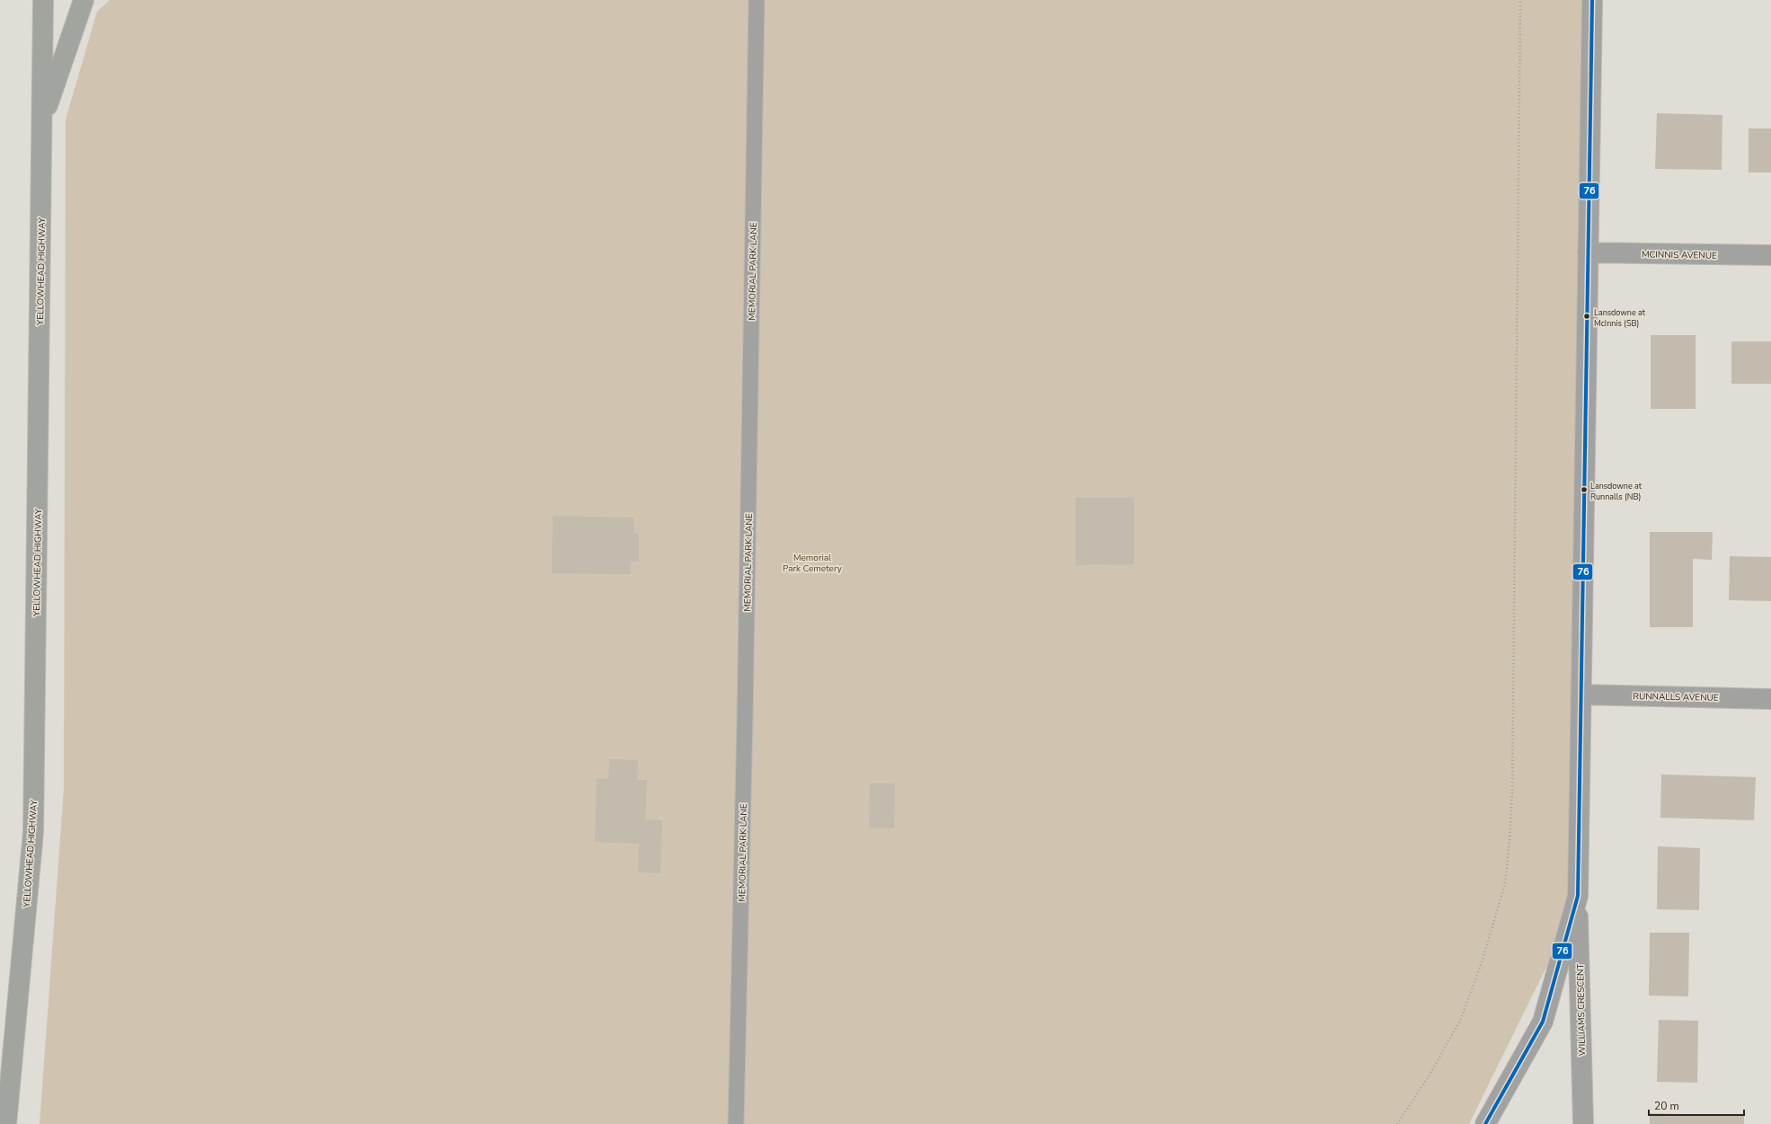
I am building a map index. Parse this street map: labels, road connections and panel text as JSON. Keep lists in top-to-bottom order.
{
  "streets": {
    "highway": ["YELLOWHEAD HIGHWAY"],
    "street": ["MCINNIS AVENUE", "RUNNALLS AVENUE", "WILLIAMS CRESCENT"],
    "lane": ["MEMORIAL PARK LANE"]
  },
  "parks": ["Memorial Park Cemetery"],
  "places": ["Lansdowne at McInnis (SB)", "Lansdowne at Runnalls (NB)"],
  "lines": ["transit line 76"],
  "scale_bar": "20 m"
}
